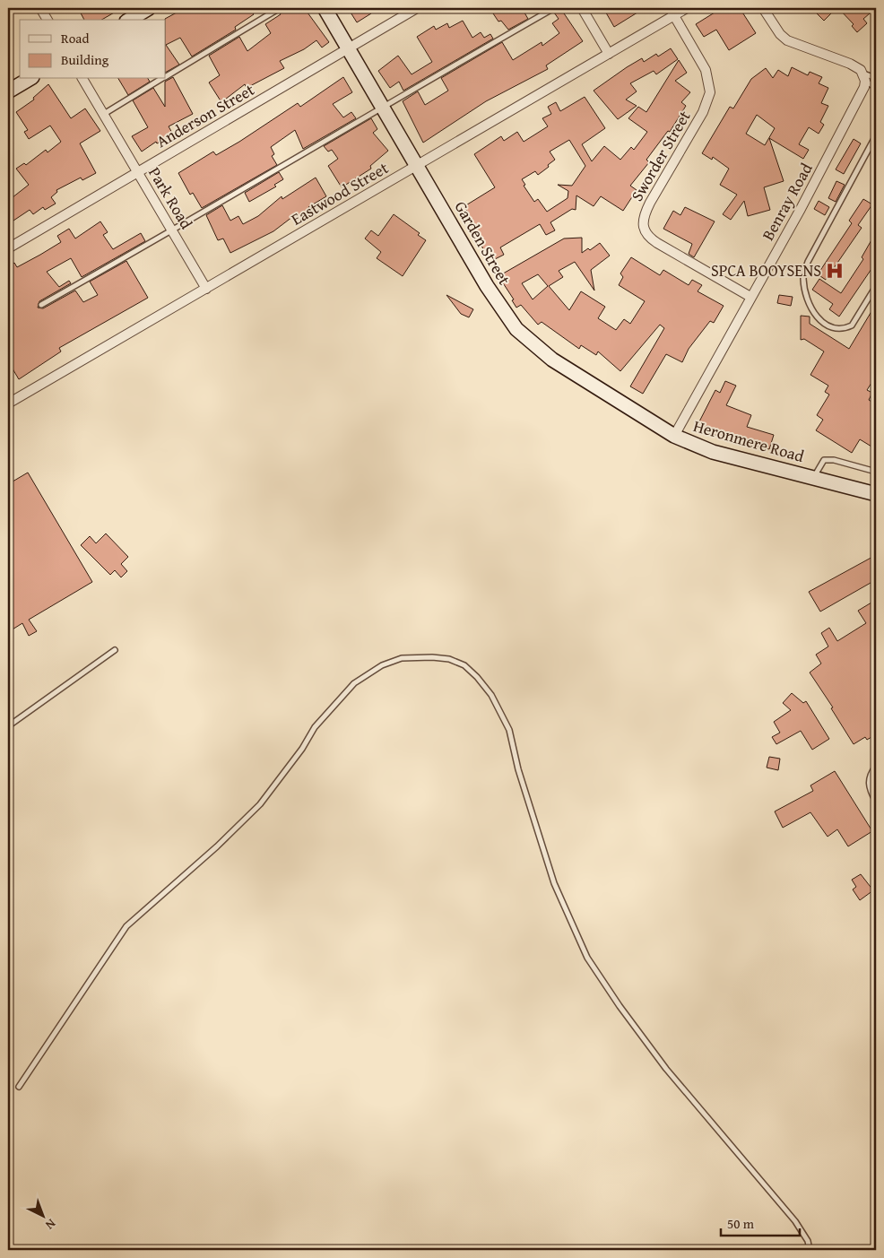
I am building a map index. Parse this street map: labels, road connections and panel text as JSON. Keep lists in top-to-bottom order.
{
  "streets": {
    "street": [
      "Anderson Street",
      "Sworder Street",
      "Eastwood Street",
      "Park Road",
      "Benray Road",
      "Garden Street",
      "Heronmere Road"
    ]
  },
  "crossings": [
    ["Anderson Street", "Park Road"],
    ["Anderson Street", "Garden Street"],
    ["Sworder Street", "Eastwood Street"],
    ["Sworder Street", "Benray Road"],
    ["Eastwood Street", "Park Road"],
    ["Eastwood Street", "Garden Street"],
    ["Benray Road", "Garden Street"],
    ["Benray Road", "Heronmere Road"],
    ["Garden Street", "Heronmere Road"]
  ],
  "places": {
    "hospital": ["SPCA BOOYSENS"]
  },
  "legend": ["Road", "Building"],
  "scale_bar": "50 m",
  "north": "bottom right"
}
